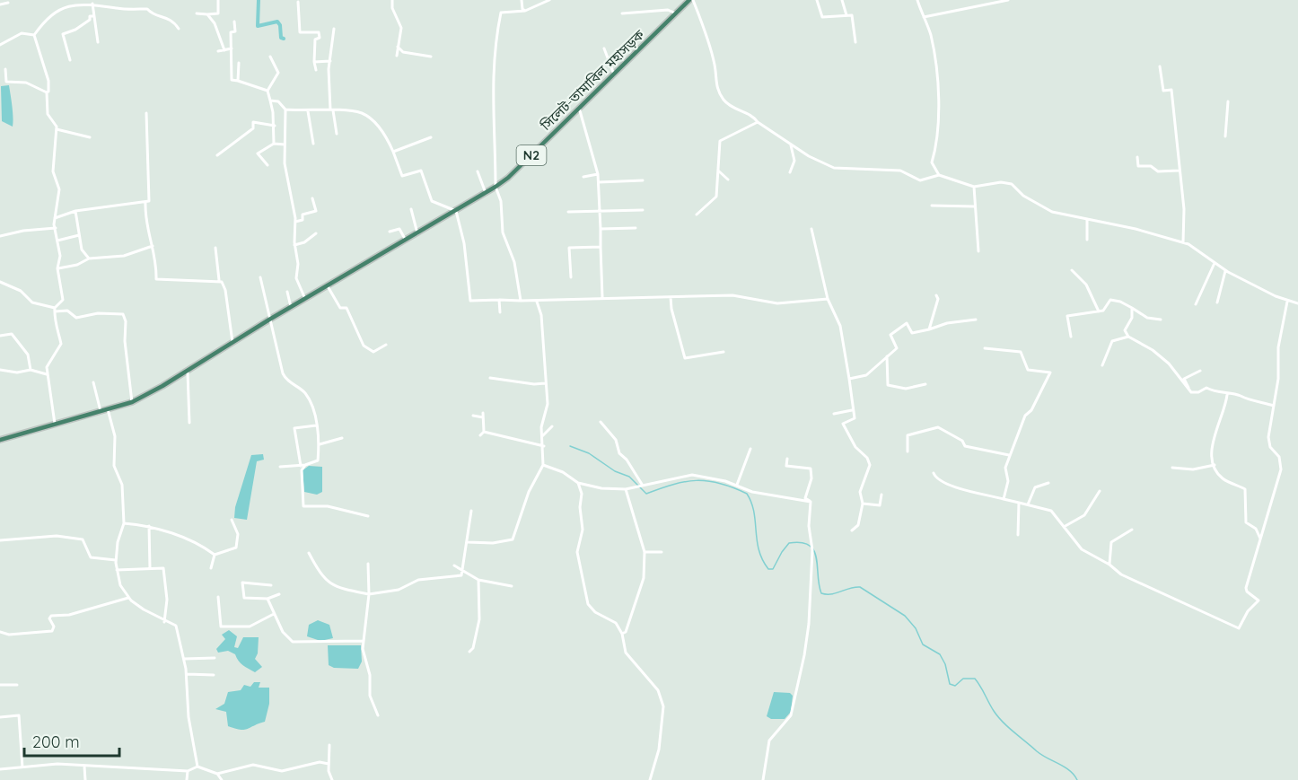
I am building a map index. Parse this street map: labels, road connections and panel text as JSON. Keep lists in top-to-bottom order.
{
  "streets": {
    "highway": ["সিলেট-তামাবিল মহাসড়ক", "N2"]
  },
  "crossings": [
    ["সিলেট-তামাবিল মহাসড়ক", "N2"]
  ],
  "scale_bar": "200 m"
}
